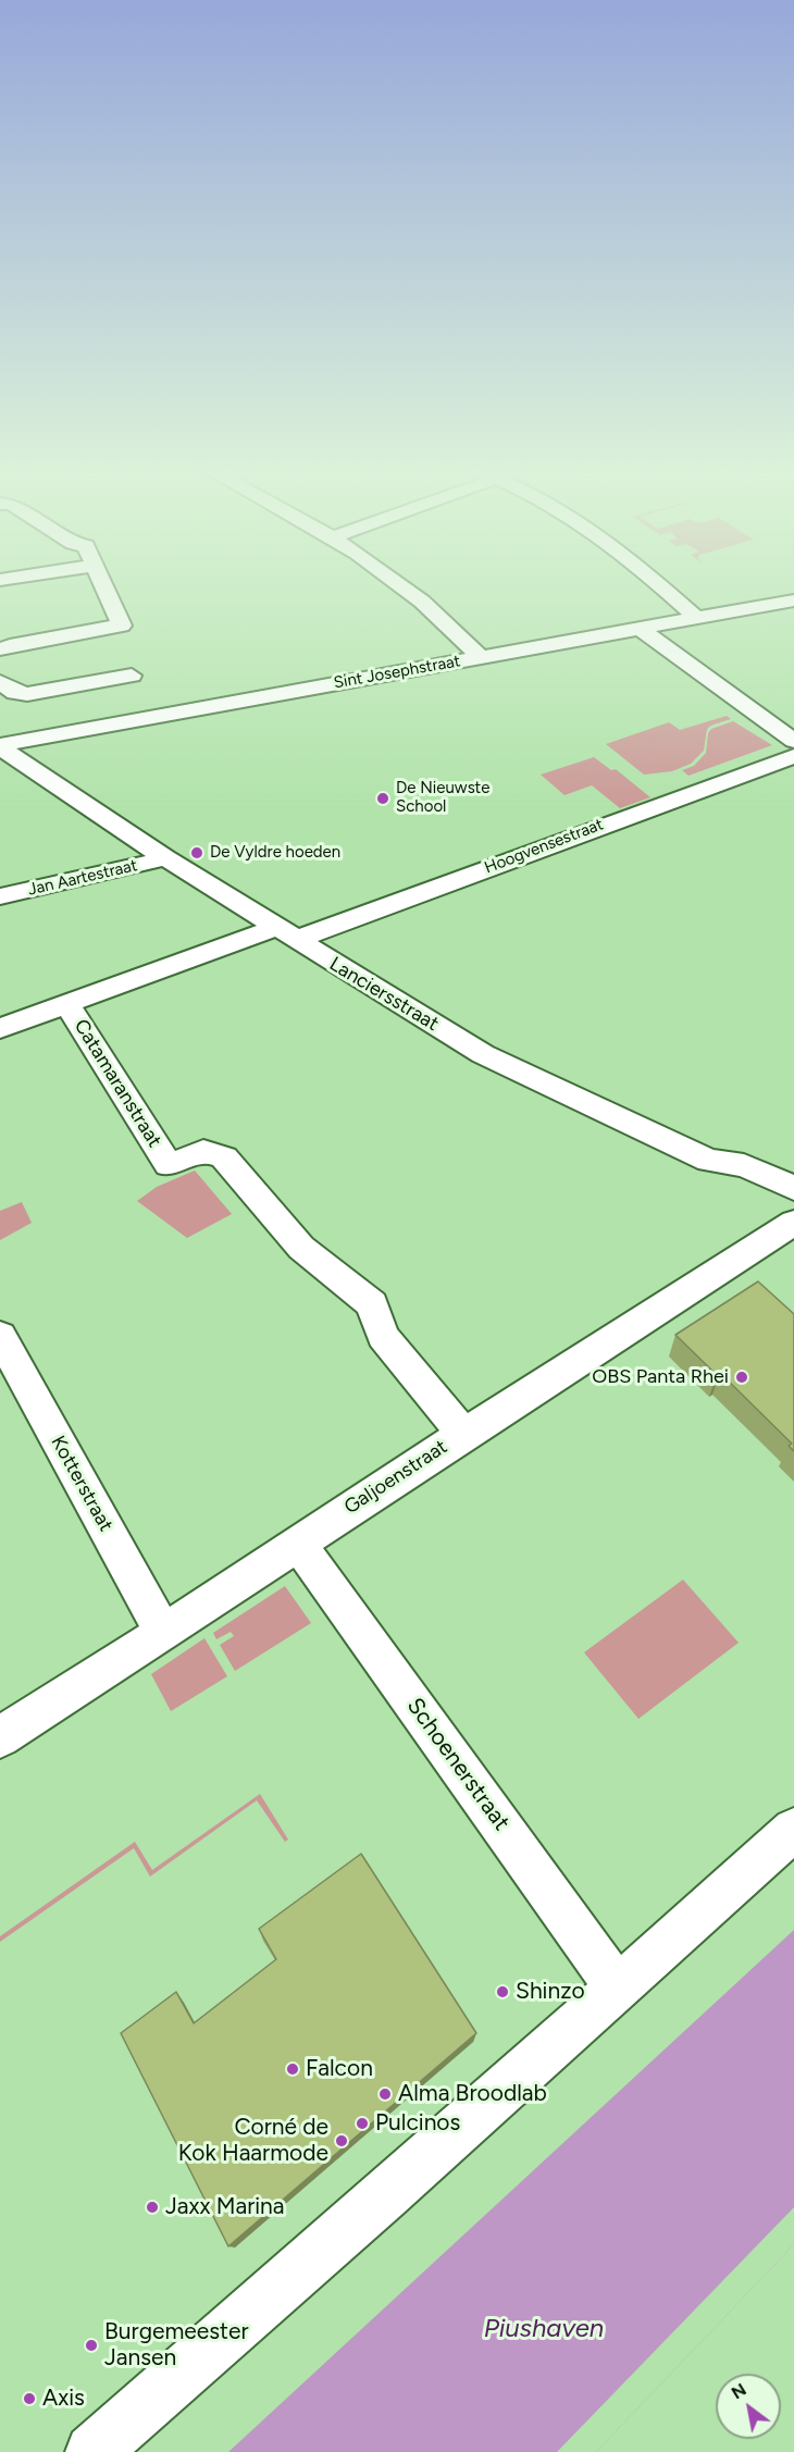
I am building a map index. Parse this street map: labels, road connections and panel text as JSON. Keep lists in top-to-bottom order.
{
  "streets": {
    "street": [
      "Sint Josephstraat",
      "Hoogvensestraat",
      "Jan Aartestraat",
      "Lanciersstraat",
      "Catamaranstraat",
      "Galjoenstraat",
      "Kotterstraat",
      "Schoenerstraat"
    ]
  },
  "crossings": [
    ["Sint Josephstraat", "Lanciersstraat"],
    ["Hoogvensestraat", "Lanciersstraat"],
    ["Hoogvensestraat", "Catamaranstraat"],
    ["Jan Aartestraat", "Lanciersstraat"],
    ["Catamaranstraat", "Galjoenstraat"],
    ["Galjoenstraat", "Kotterstraat"],
    ["Galjoenstraat", "Schoenerstraat"]
  ],
  "water": ["Piushaven"],
  "places": [
    "De Nieuwste School",
    "De Vyldre hoeden",
    "OBS Panta Rhei",
    "Shinzo",
    "Falcon",
    "Alma Broodlab",
    "Pulcinos",
    "Corné de Kok Haarmode",
    "Jaxx Marina",
    "Burgemeester Jansen",
    "Axis"
  ],
  "north": "top left"
}
